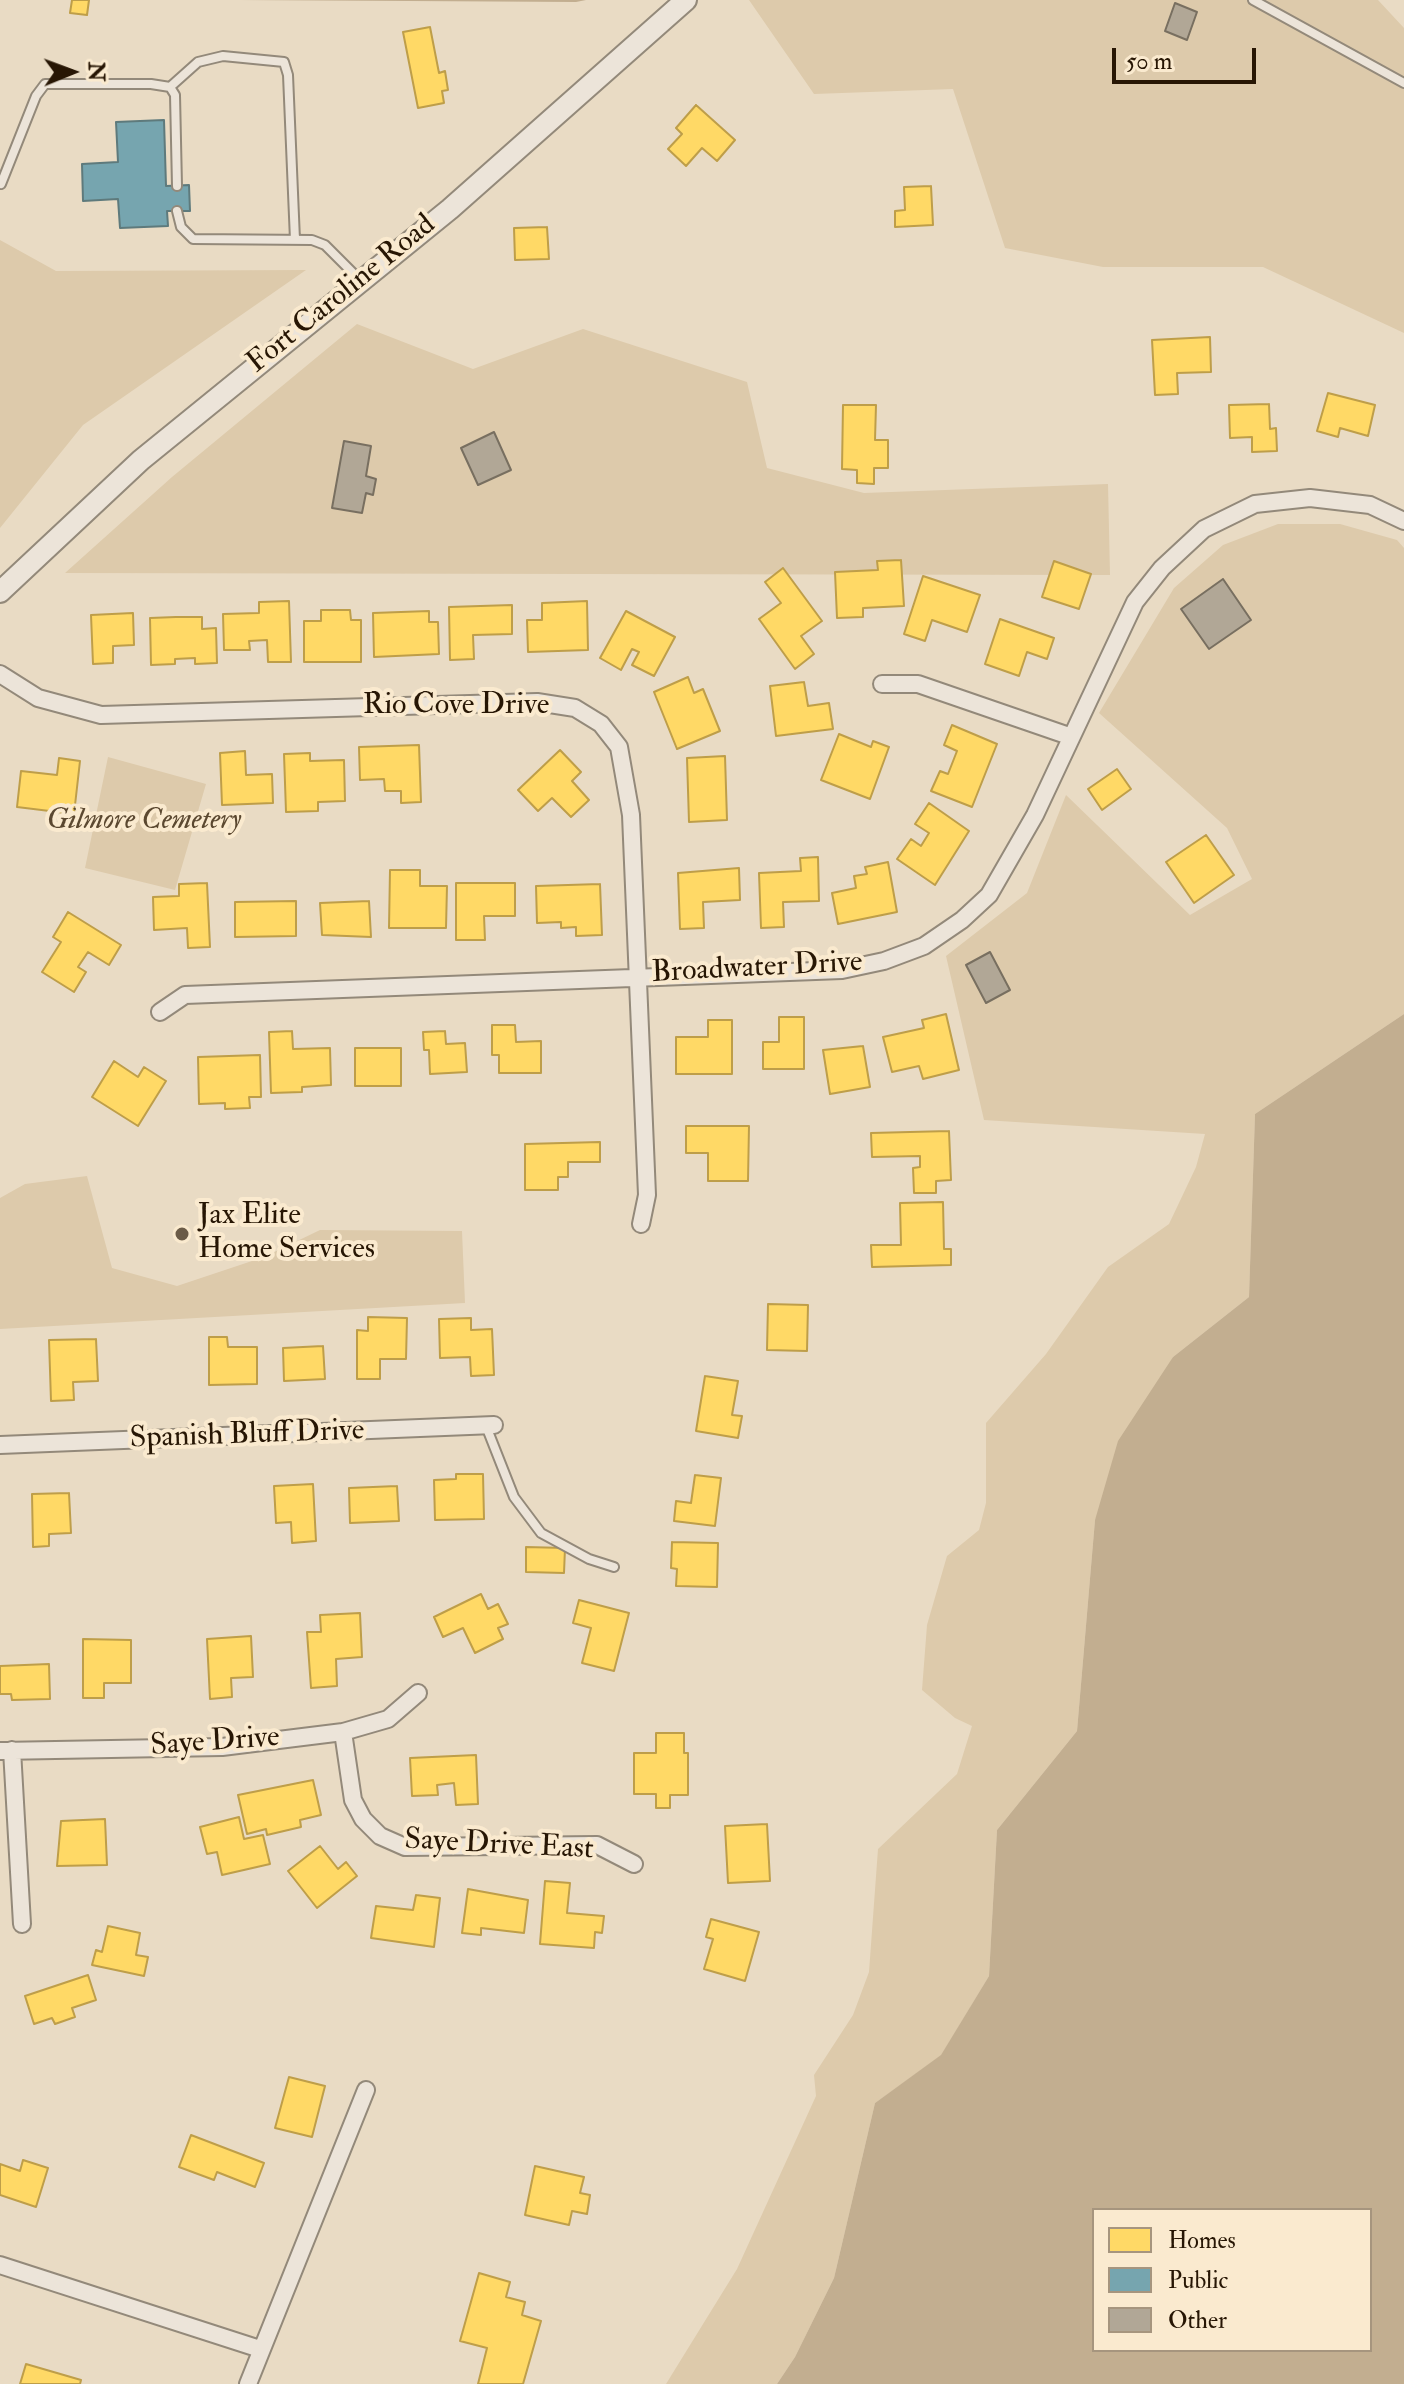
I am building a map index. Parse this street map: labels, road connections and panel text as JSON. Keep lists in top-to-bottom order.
{
  "streets": {
    "street": [
      "Fort Caroline Road",
      "Rio Cove Drive",
      "Broadwater Drive",
      "Spanish Bluff Drive",
      "Saye Drive",
      "Saye Drive East"
    ]
  },
  "crossings": [
    ["Rio Cove Drive", "Broadwater Drive"],
    ["Saye Drive", "Saye Drive East"]
  ],
  "parks": ["Gilmore Cemetery"],
  "places": ["Jax Elite Home Services"],
  "legend": ["Homes", "Public", "Other"],
  "scale_bar": "50 m",
  "north": "right"
}
